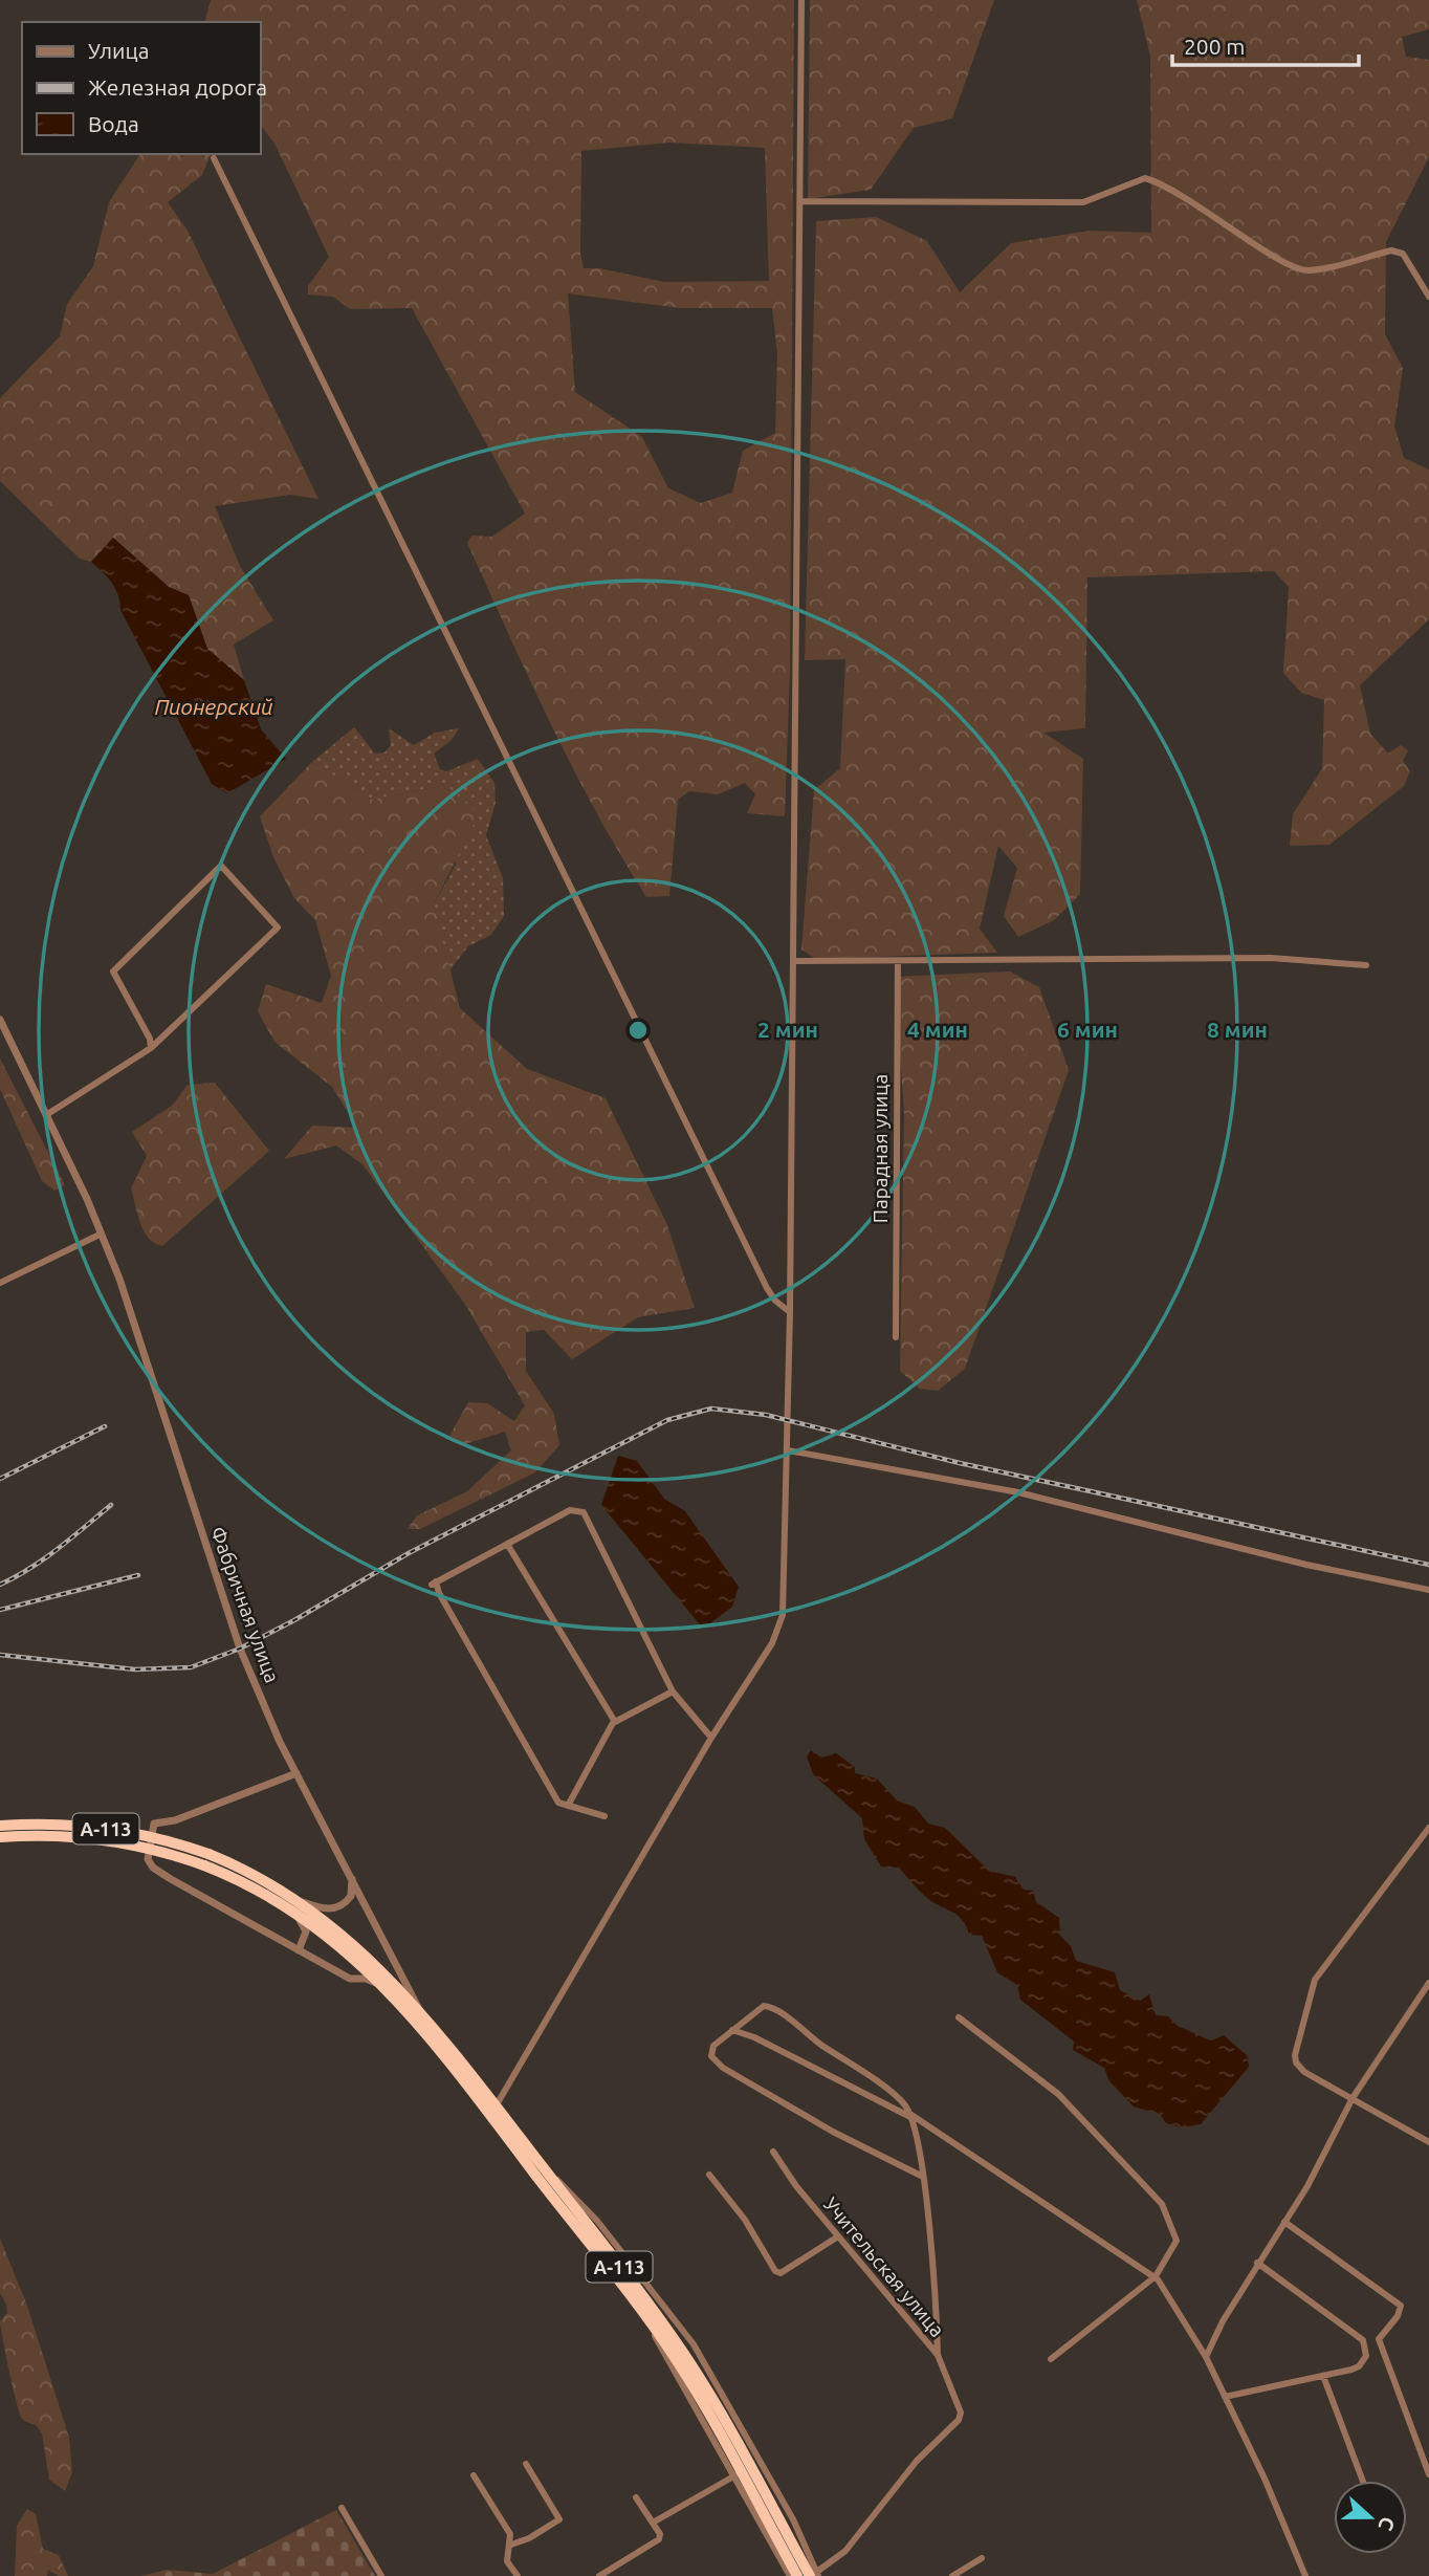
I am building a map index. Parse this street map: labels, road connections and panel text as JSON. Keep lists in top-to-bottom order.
{
  "streets": {
    "highway": ["А-113"],
    "street": ["Парадная улица", "Фабричная улица", "Учительская улица"]
  },
  "crossings": [
    ["Фабричная улица", "А-113"],
    ["А-113", "Учительская улица"]
  ],
  "water": ["Пионерский"],
  "legend": ["Улица", "Железная дорога", "Вода"],
  "scale_bar": "200 m",
  "north": "right",
  "rings": [
    "2 мин",
    "4 мин",
    "6 мин",
    "8 мин"
  ]
}
